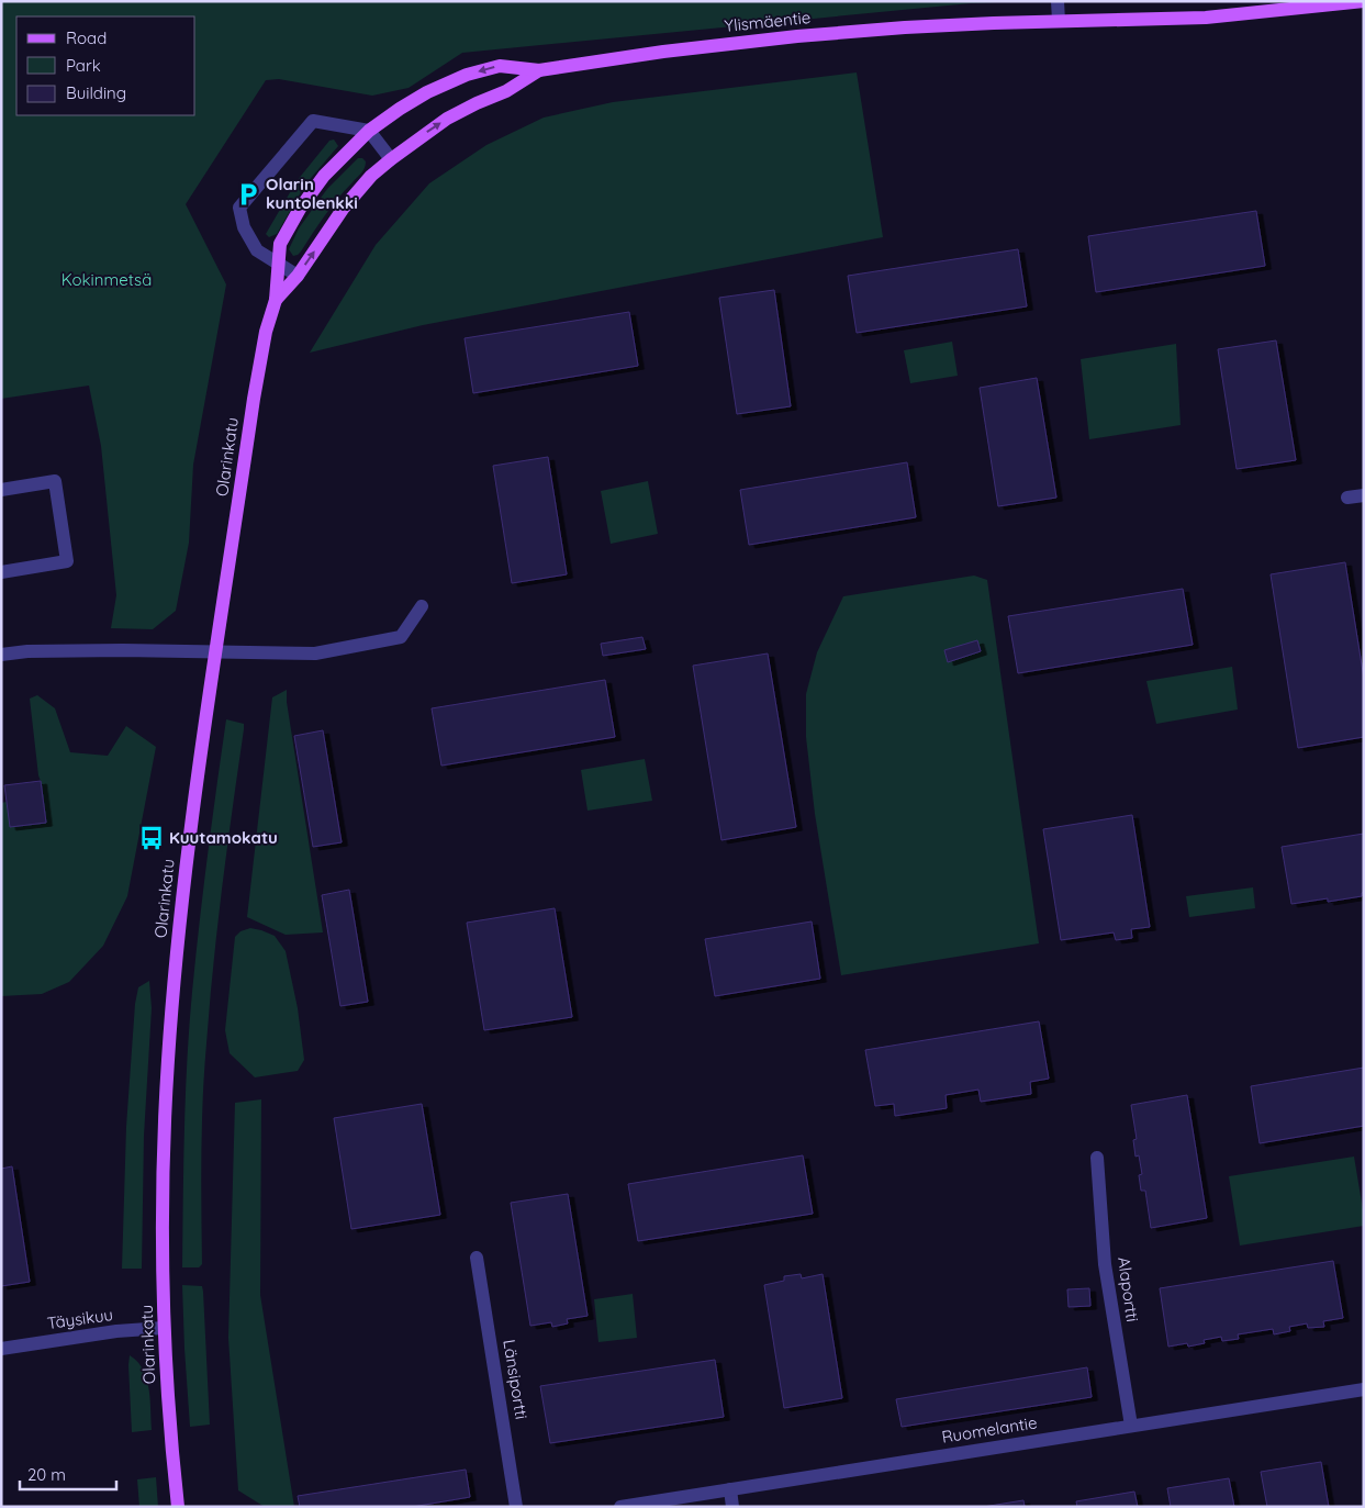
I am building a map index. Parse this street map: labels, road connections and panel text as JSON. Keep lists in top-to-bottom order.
{
  "streets": {
    "main road": ["Ylismäentie", "Olarinkatu"],
    "street": [
      "Alaportti",
      "Täysikuu",
      "Länsiportti",
      "Ruomelantie"
    ]
  },
  "crossings": [
    ["Ylismäentie", "Olarinkatu"],
    ["Olarinkatu", "Täysikuu"],
    ["Alaportti", "Ruomelantie"]
  ],
  "parks": ["Kokinmetsä"],
  "places": {
    "parking": ["Olarin kuntolenkki"],
    "bus stop": ["Kuutamokatu"]
  },
  "legend": ["Road", "Park", "Building"],
  "scale_bar": "20 m"
}
